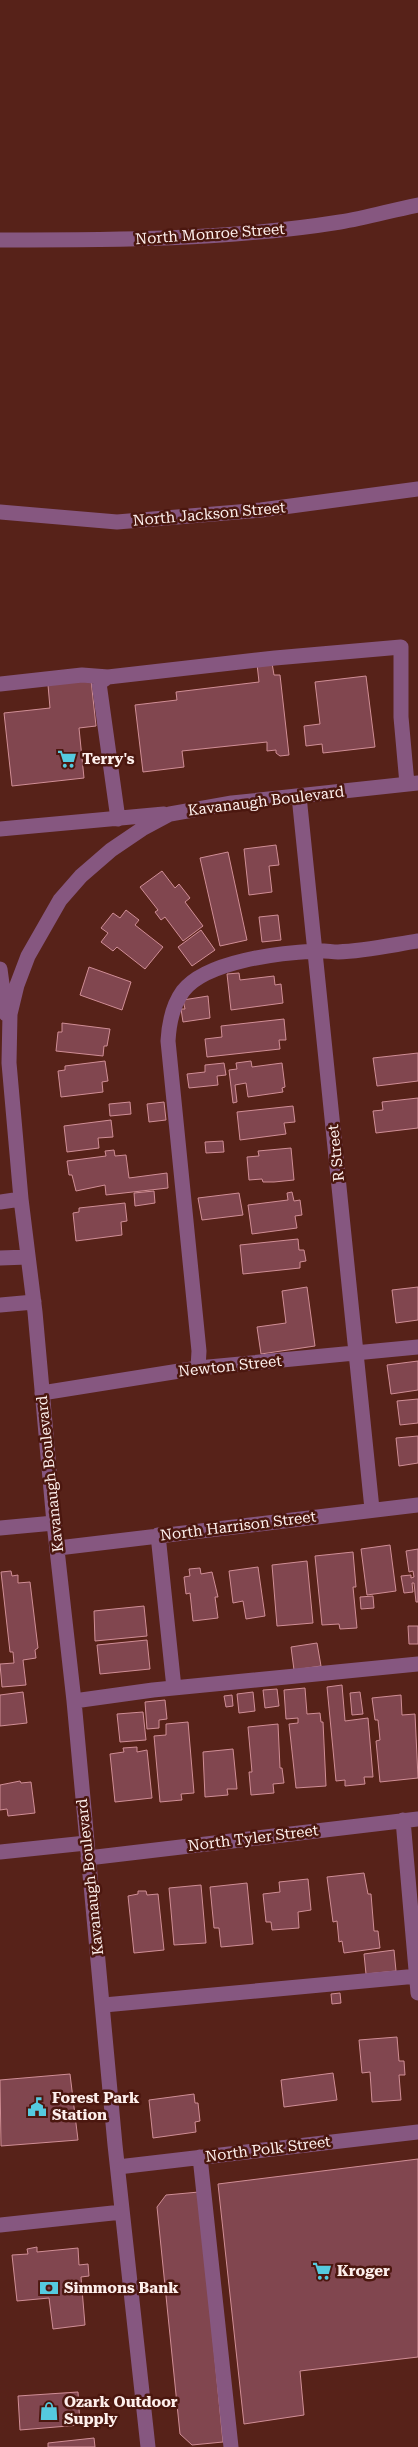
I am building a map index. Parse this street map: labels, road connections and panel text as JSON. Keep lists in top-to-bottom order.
{
  "streets": {
    "street": [
      "North Monroe Street",
      "North Jackson Street",
      "Kavanaugh Boulevard",
      "R Street",
      "Newton Street",
      "North Harrison Street",
      "North Tyler Street",
      "North Polk Street"
    ]
  },
  "crossings": [
    ["Kavanaugh Boulevard", "R Street"],
    ["Kavanaugh Boulevard", "Newton Street"],
    ["Kavanaugh Boulevard", "North Harrison Street"],
    ["Kavanaugh Boulevard", "North Tyler Street"],
    ["Kavanaugh Boulevard", "North Polk Street"],
    ["R Street", "Newton Street"],
    ["R Street", "North Harrison Street"]
  ],
  "places": {
    "supermarket": ["Terry's", "Kroger"],
    "public building": ["Forest Park Station"],
    "bank": ["Simmons Bank"],
    "shop": ["Ozark Outdoor Supply"]
  }
}
